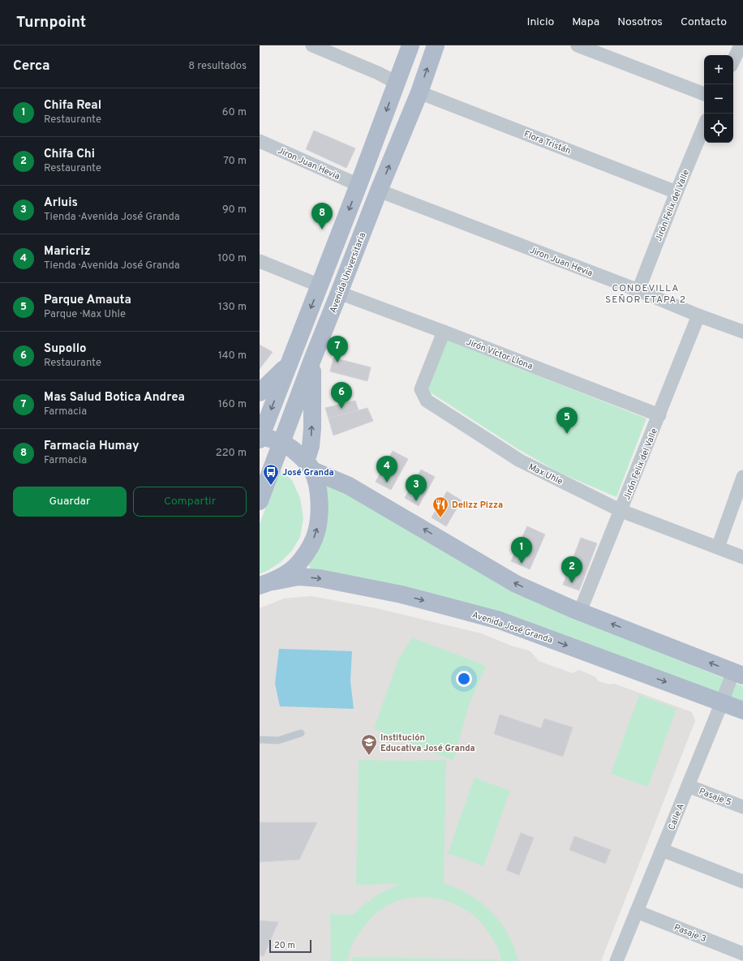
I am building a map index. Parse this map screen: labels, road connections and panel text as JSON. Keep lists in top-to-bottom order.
{
  "streets": {
    "main road": ["Avenida Universitaria", "Avenida José Granda"],
    "street": [
      "Flora Tristán",
      "Jiron Juan Hevia",
      "Jirón Felix del Valle",
      "Jirón Víctor Llona",
      "Max Uhle",
      "Pasaje 5",
      "Calle A",
      "Pasaje 3"
    ]
  },
  "crossings": [
    ["Flora Tristán", "Jirón Felix del Valle"],
    ["Flora Tristán", "Avenida Universitaria"],
    ["Jiron Juan Hevia", "Jirón Felix del Valle"],
    ["Jiron Juan Hevia", "Avenida Universitaria"],
    ["Jirón Felix del Valle", "Jirón Víctor Llona"],
    ["Jirón Felix del Valle", "Max Uhle"],
    ["Avenida Universitaria", "Jirón Víctor Llona"],
    ["Jirón Víctor Llona", "Max Uhle"],
    ["Avenida José Granda", "Calle A"],
    ["Pasaje 5", "Calle A"],
    ["Calle A", "Pasaje 3"]
  ],
  "districts": ["CONDEVILLA SEÑOR ETAPA 2"],
  "places": {
    "bus stop": ["José Granda"],
    "restaurant": ["Delizz Pizza"],
    "school or university": ["Institución Educativa José Granda"]
  },
  "scale_bar": "20 m",
  "page": {
    "header": "Turnpoint",
    "nav": [
      "Inicio",
      "Mapa",
      "Nosotros",
      "Contacto"
    ],
    "heading": ["Cerca", "8 resultados"],
    "map_buttons": ["+", "−"],
    "list": [
      {
        "mark": "1",
        "name": "Chifa Real",
        "note": "Restaurante",
        "value": "60 m"
      },
      {
        "mark": "2",
        "name": "Chifa Chi",
        "note": "Restaurante",
        "value": "70 m"
      },
      {
        "mark": "3",
        "name": "Arluis",
        "note": "Tienda · Avenida José Granda",
        "value": "90 m"
      },
      {
        "mark": "4",
        "name": "Maricriz",
        "note": "Tienda · Avenida José Granda",
        "value": "100 m"
      },
      {
        "mark": "5",
        "name": "Parque Amauta",
        "note": "Parque · Max Uhle",
        "value": "130 m"
      },
      {
        "mark": "6",
        "name": "Supollo",
        "note": "Restaurante",
        "value": "140 m"
      },
      {
        "mark": "7",
        "name": "Mas Salud Botica Andrea",
        "note": "Farmacia",
        "value": "160 m"
      },
      {
        "mark": "8",
        "name": "Farmacia Humay",
        "note": "Farmacia",
        "value": "220 m"
      }
    ],
    "pins": [
      "8",
      "7",
      "6",
      "5",
      "4",
      "3",
      "1",
      "2"
    ],
    "buttons": ["Guardar", "Compartir"],
    "scale": "20 m"
  }
}
